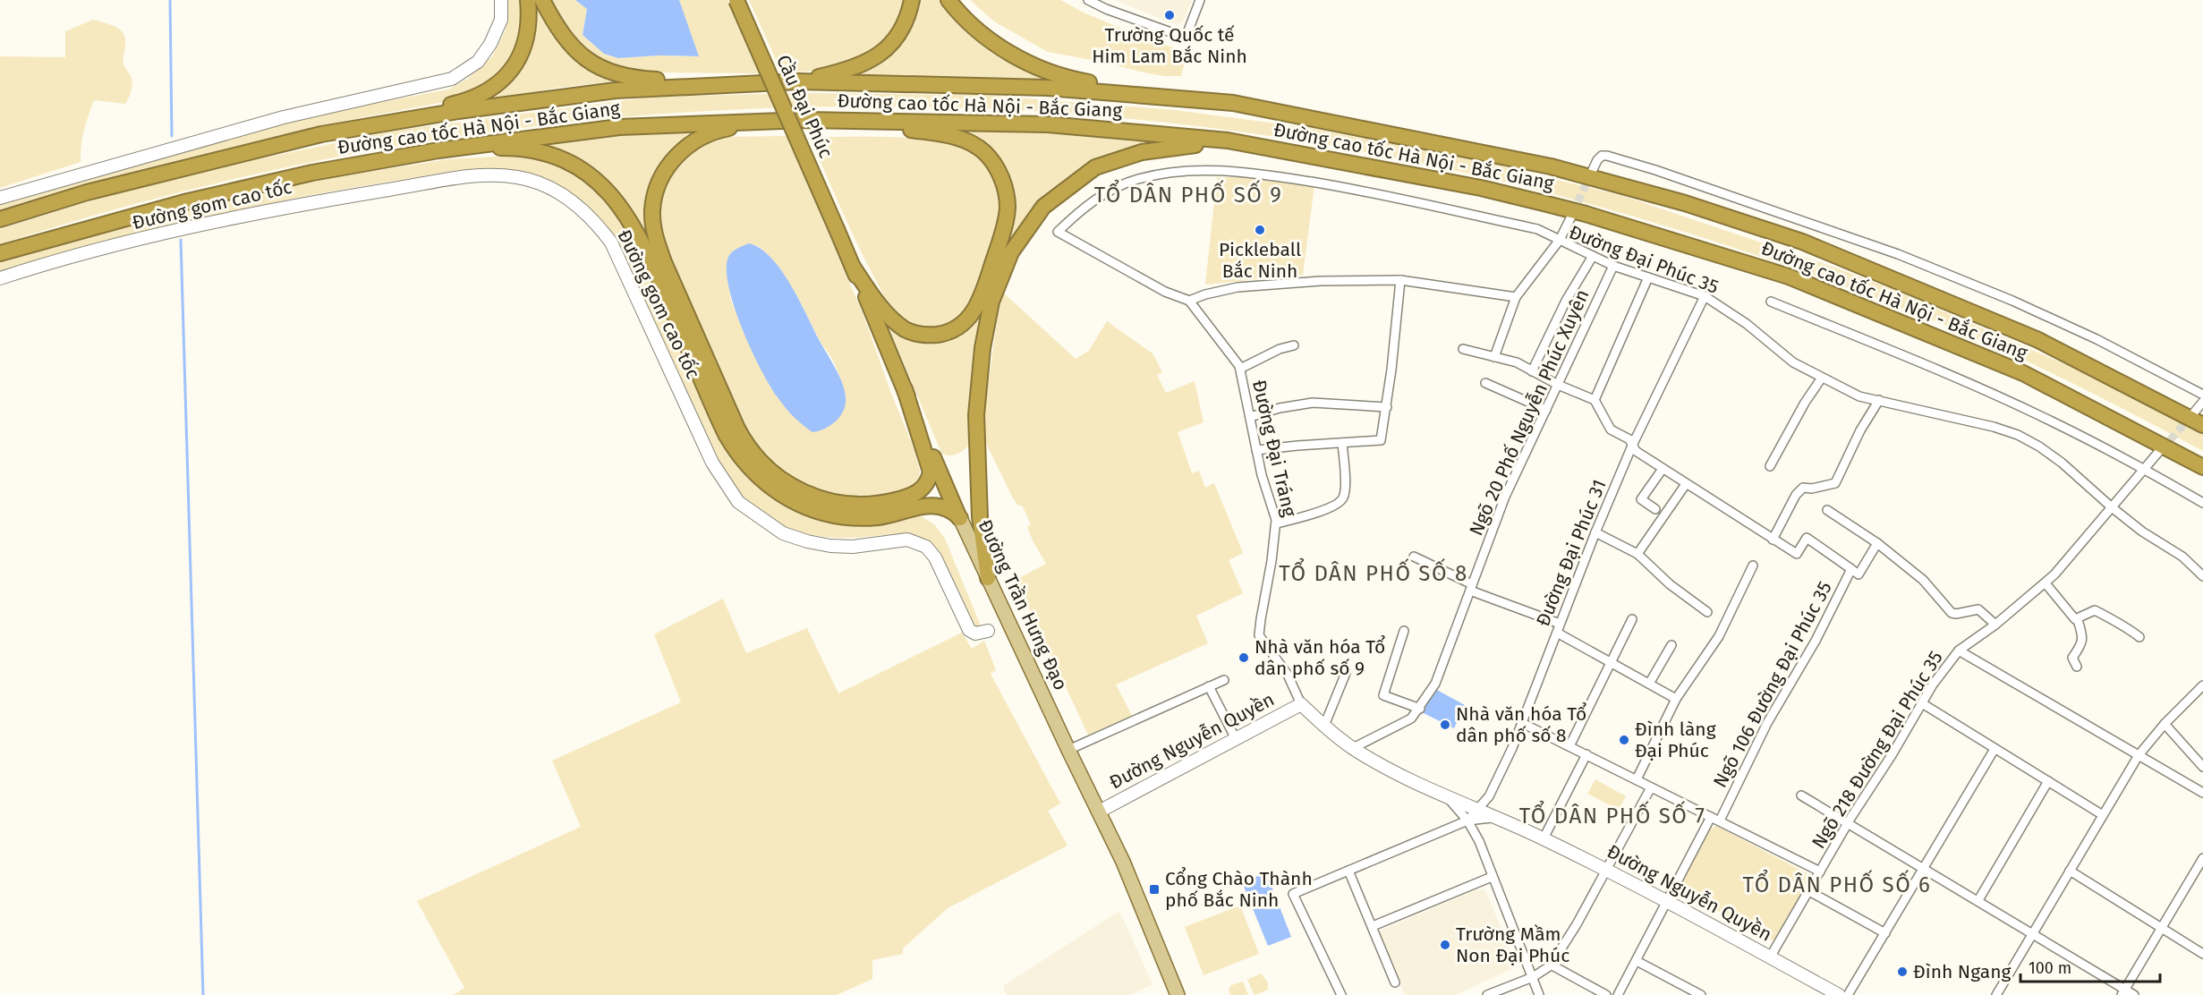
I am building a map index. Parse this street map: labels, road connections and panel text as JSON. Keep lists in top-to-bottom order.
{
  "streets": {
    "highway": ["Đường cao tốc Hà Nội - Bắc Giang", "Cầu Đại Phúc", "Đường Trần Hưng Đạo"],
    "main road": ["Đường gom cao tốc", "Đường Nguyễn Quyền"],
    "street": [
      "Đường Đại Phúc 35",
      "Ngõ 20 Phố Nguyễn Phúc Xuyên",
      "Đường Đại Tráng",
      "Đường Đại Phúc 31",
      "Ngõ 106 Đường Đại Phúc 35",
      "Ngõ 218 Đường Đại Phúc 35"
    ]
  },
  "crossings": [
    ["Cầu Đại Phúc", "Đường Trần Hưng Đạo"],
    ["Đường Đại Phúc 35", "Ngõ 20 Phố Nguyễn Phúc Xuyên"],
    ["Đường Đại Phúc 35", "Đường Đại Phúc 31"],
    ["Đường Đại Phúc 35", "Ngõ 218 Đường Đại Phúc 35"],
    ["Ngõ 20 Phố Nguyễn Phúc Xuyên", "Đường Nguyễn Quyền"],
    ["Đường Đại Tráng", "Đường Nguyễn Quyền"],
    ["Đường Đại Phúc 31", "Đường Nguyễn Quyền"],
    ["Đường Đại Phúc 31", "Ngõ 218 Đường Đại Phúc 35"],
    ["Đường Trần Hưng Đạo", "Đường Nguyễn Quyền"],
    ["Ngõ 106 Đường Đại Phúc 35", "Ngõ 218 Đường Đại Phúc 35"]
  ],
  "districts": [
    "TỔ DÂN PHỐ SỐ 9",
    "TỔ DÂN PHỐ SỐ 8",
    "TỔ DÂN PHỐ SỐ 7",
    "TỔ DÂN PHỐ SỐ 6"
  ],
  "places": {
    "other": [
      "Trường Quốc tế Him Lam Bắc Ninh",
      "Pickleball Bắc Ninh",
      "Nhà văn hóa Tổ dân phố số 9",
      "Nhà văn hóa Tổ dân phố số 8",
      "Đình làng Đại Phúc",
      "Trường Mầm Non Đại Phúc",
      "Đình Ngang"
    ],
    "transit": ["Cổng Chào Thành phố Bắc Ninh"]
  },
  "scale_bar": "100 m"
}
